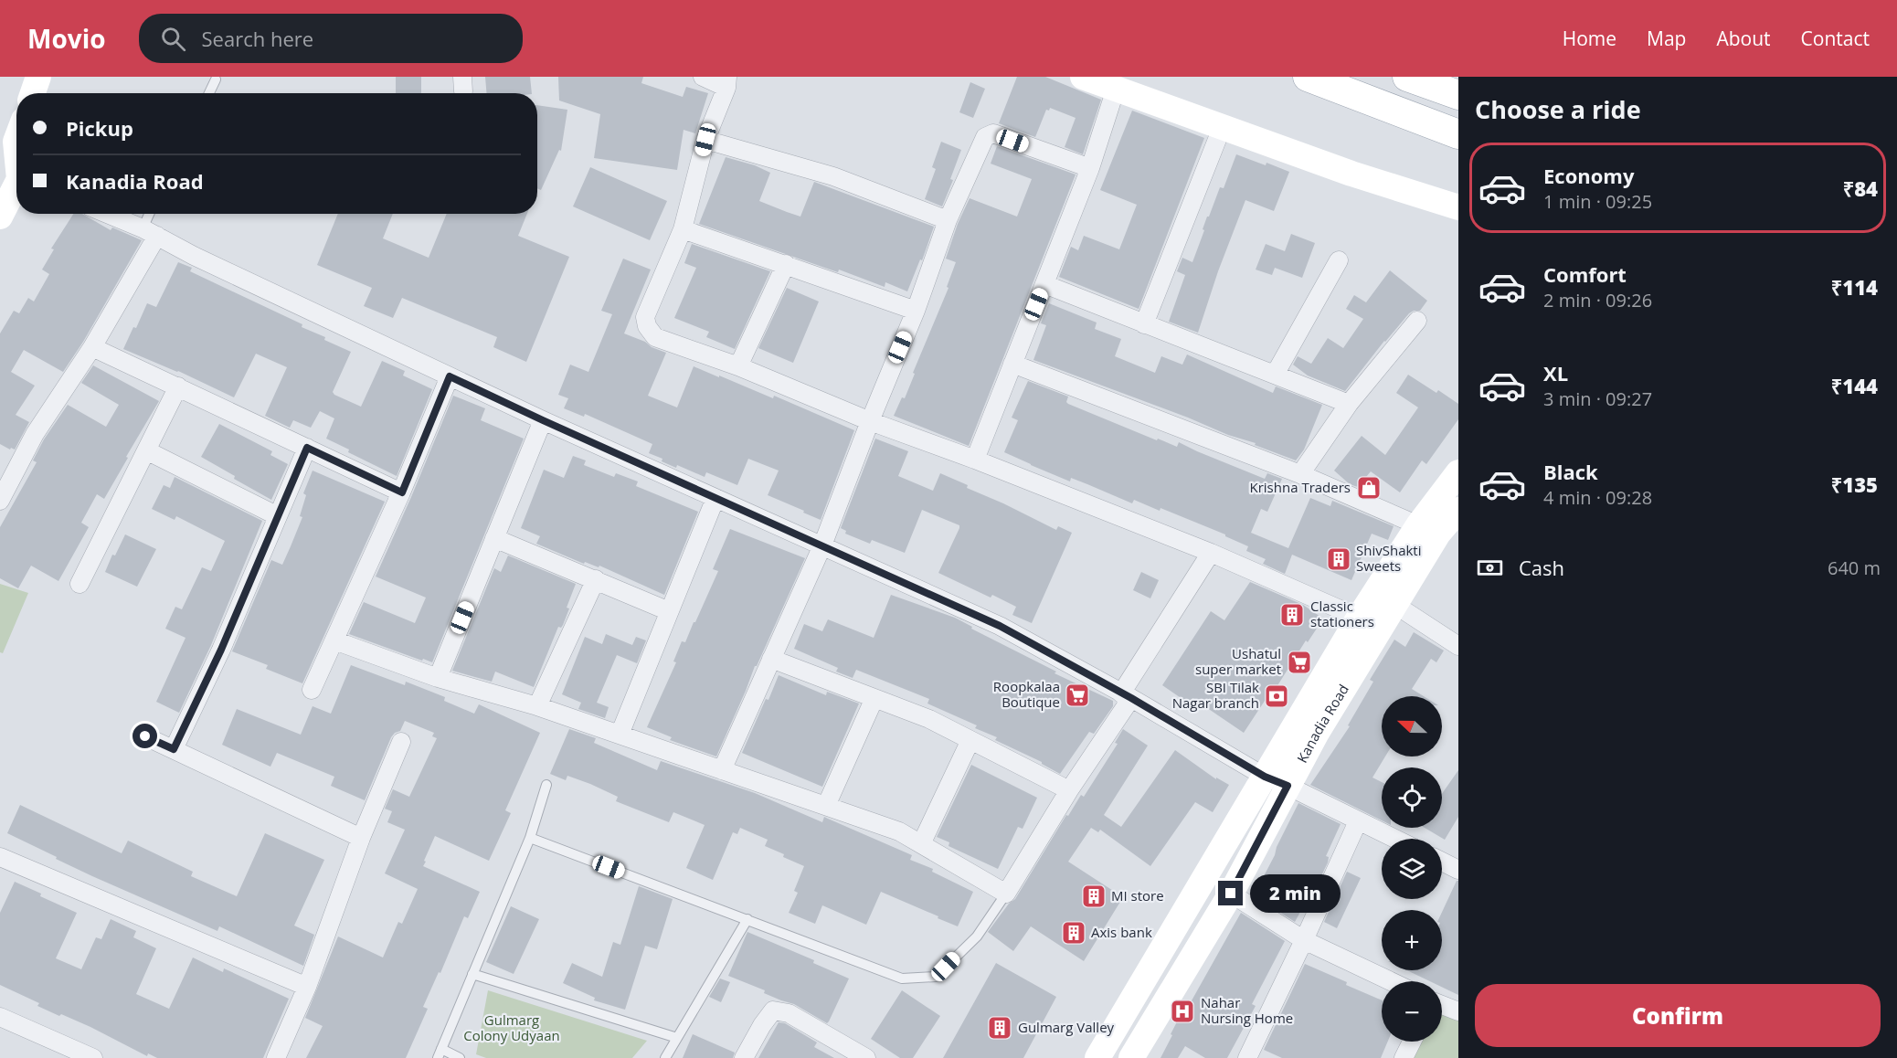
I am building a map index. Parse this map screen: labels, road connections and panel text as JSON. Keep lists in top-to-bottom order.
{
  "streets": {
    "main road": ["Kanadia Road"]
  },
  "parks": ["Gulmarg Colony Udyaan"],
  "places": {
    "shop": ["Krishna Traders"],
    "building": [
      "ShivShakti Sweets",
      "Classic stationers",
      "MI store",
      "Axis bank",
      "Gulmarg Valley"
    ],
    "supermarket": ["Ushatul super market", "Roopkalaa Boutique"],
    "bank": ["SBI Tilak Nagar branch"],
    "hospital": ["Nahar Nursing Home"]
  },
  "north": "left",
  "page": {
    "header": "Movio",
    "search": "Search here",
    "nav": [
      "Home",
      "Map",
      "About",
      "Contact"
    ],
    "heading": "Choose a ride",
    "banner": ["Pickup", "Kanadia Road"],
    "list": [
      {
        "name": "Economy",
        "note": "1 min · 09:25",
        "value": "₹84"
      },
      {
        "name": "Comfort",
        "note": "2 min · 09:26",
        "value": "₹114"
      },
      {
        "name": "XL",
        "note": "3 min · 09:27",
        "value": "₹144"
      },
      {
        "name": "Black",
        "note": "4 min · 09:28",
        "value": "₹135"
      }
    ],
    "pay": ["Cash", "640 m"],
    "map_buttons": ["+", "−"],
    "bubble": "2 min",
    "buttons": "Confirm"
  }
}
